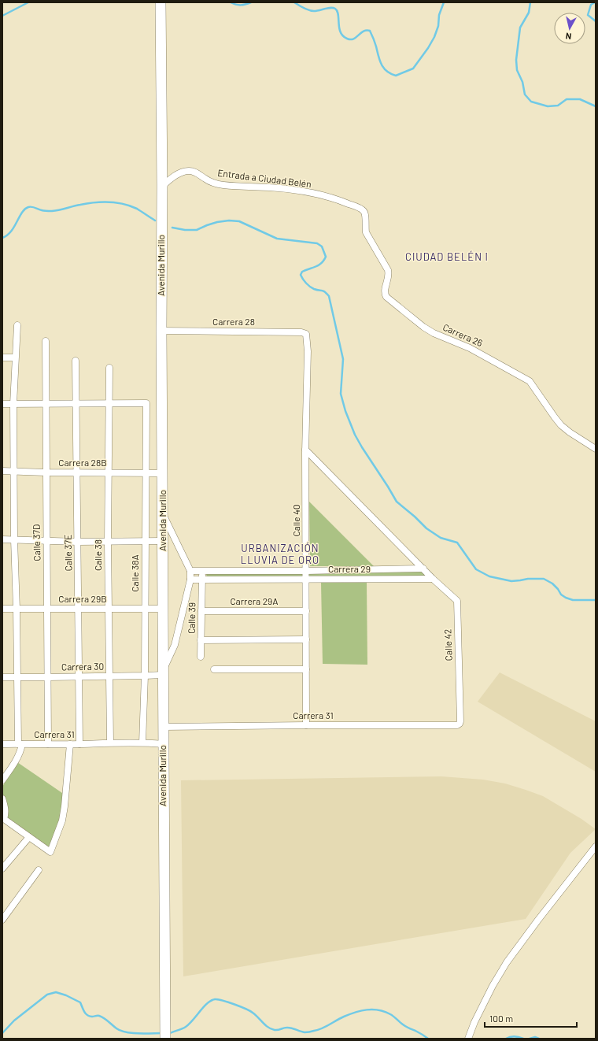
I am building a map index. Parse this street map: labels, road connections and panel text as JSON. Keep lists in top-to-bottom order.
{
  "streets": {
    "main road": ["Avenida Murillo"],
    "street": [
      "Entrada a Ciudad Belén",
      "Carrera 28",
      "Carrera 26",
      "Carrera 28B",
      "Calle 40",
      "Calle 37D",
      "Calle 37E",
      "Calle 38",
      "Carrera 29",
      "Calle 38A",
      "Carrera 29B",
      "Carrera 29A",
      "Calle 39",
      "Calle 42",
      "Carrera 30",
      "Carrera 31"
    ]
  },
  "crossings": [
    ["Entrada a Ciudad Belén", "Avenida Murillo"],
    ["Entrada a Ciudad Belén", "Carrera 26"],
    ["Avenida Murillo", "Carrera 28"],
    ["Avenida Murillo", "Carrera 28B"],
    ["Avenida Murillo", "Carrera 29B"],
    ["Avenida Murillo", "Carrera 30"],
    ["Avenida Murillo", "Carrera 31"],
    ["Carrera 28", "Calle 40"],
    ["Carrera 28B", "Calle 37D"],
    ["Carrera 28B", "Calle 37E"],
    ["Carrera 28B", "Calle 38"],
    ["Carrera 28B", "Calle 38A"],
    ["Calle 40", "Carrera 29"],
    ["Calle 40", "Carrera 29A"],
    ["Calle 40", "Calle 42"],
    ["Calle 40", "Carrera 31"],
    ["Calle 37D", "Carrera 29B"],
    ["Calle 37D", "Carrera 30"],
    ["Calle 37D", "Carrera 31"],
    ["Calle 37E", "Carrera 29B"],
    ["Calle 37E", "Carrera 30"],
    ["Calle 37E", "Carrera 31"],
    ["Calle 38", "Calle 38A"],
    ["Calle 38", "Carrera 29B"],
    ["Calle 38", "Carrera 30"],
    ["Calle 38", "Carrera 31"],
    ["Carrera 29", "Calle 39"],
    ["Carrera 29", "Calle 42"],
    ["Calle 38A", "Carrera 29B"],
    ["Calle 38A", "Carrera 30"],
    ["Calle 38A", "Carrera 31"],
    ["Carrera 29A", "Calle 39"],
    ["Calle 42", "Carrera 31"]
  ],
  "districts": ["CIUDAD BELÉN I", "URBANIZACIÓN LLUVIA DE ORO"],
  "scale_bar": "100 m",
  "north": "bottom"
}
